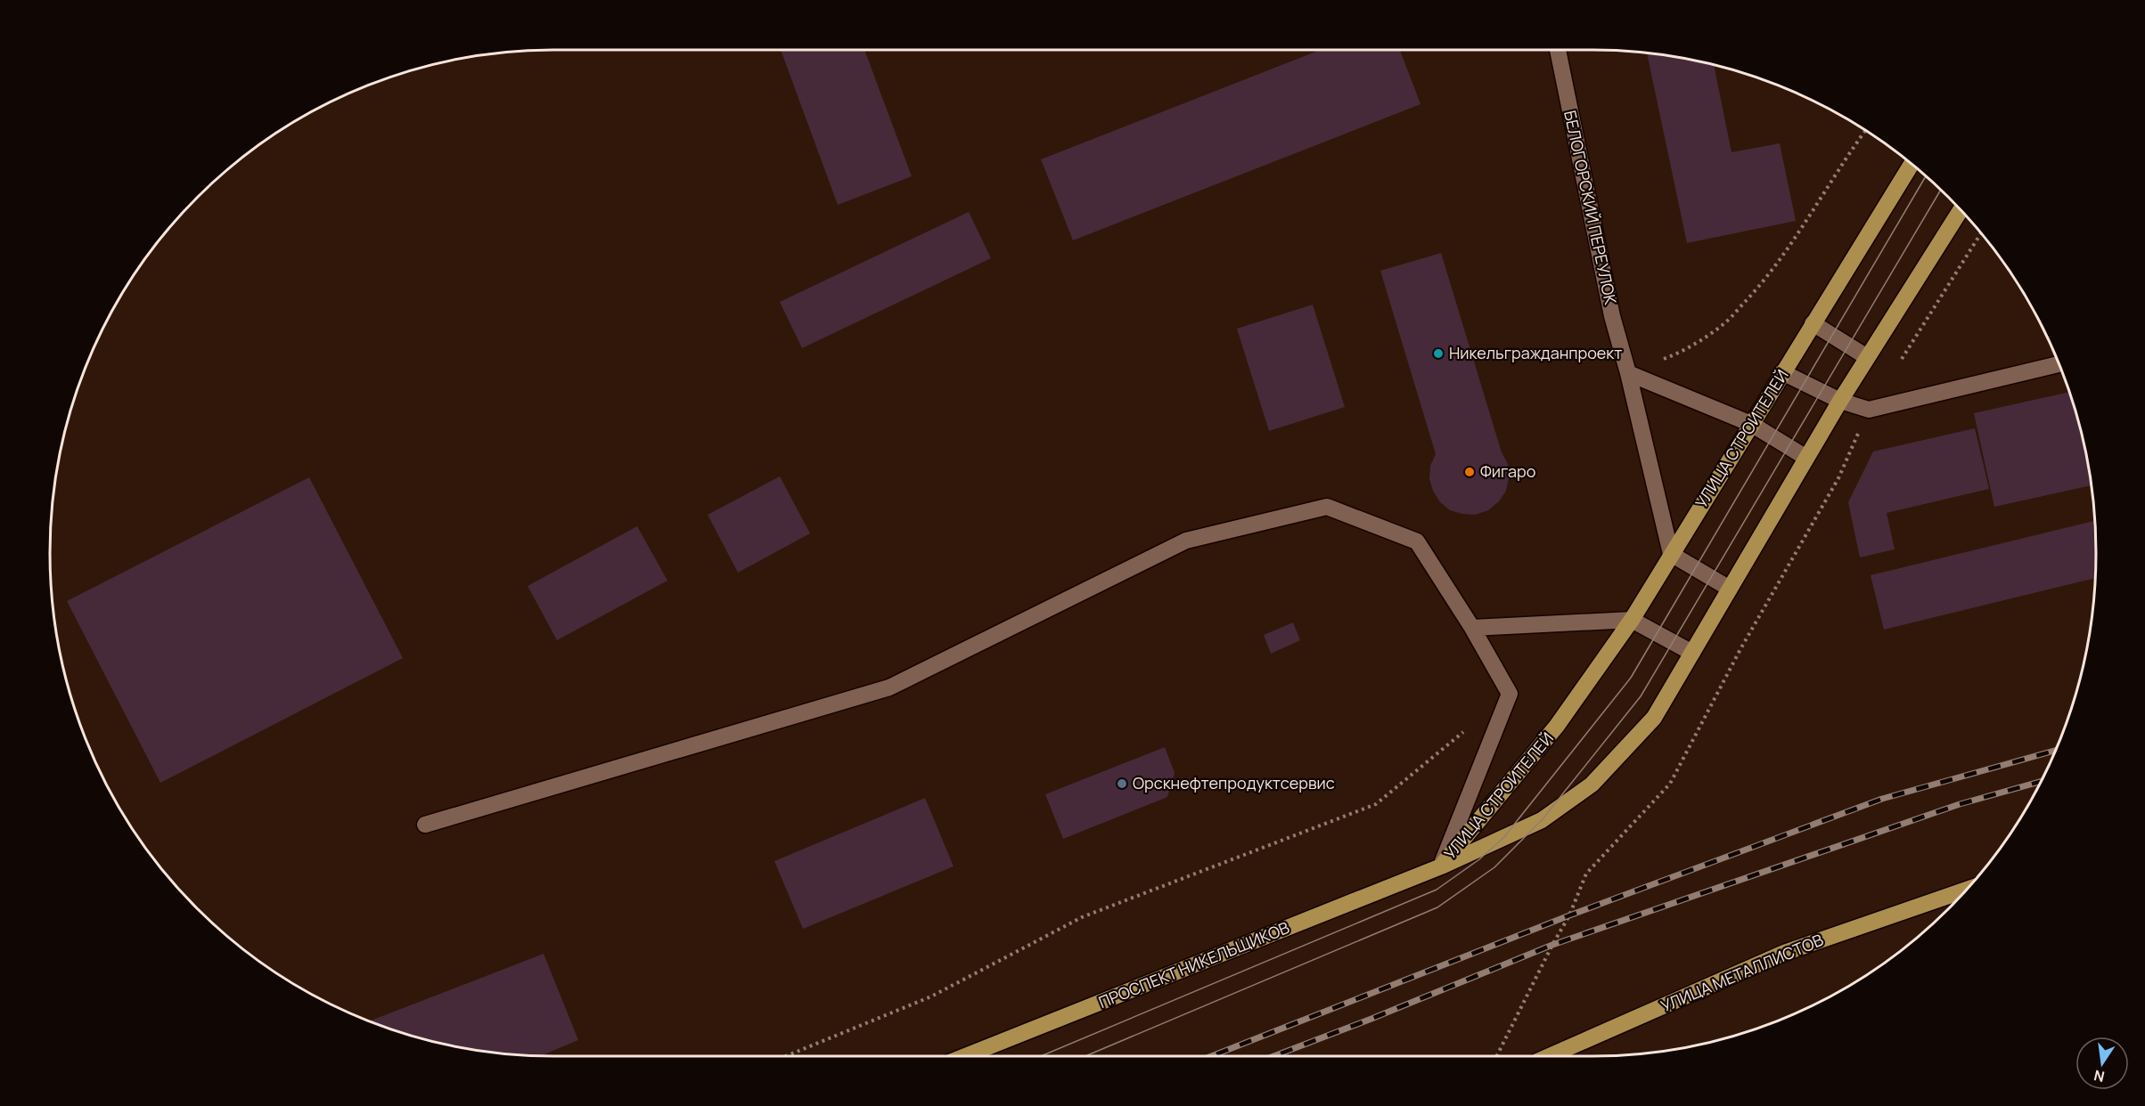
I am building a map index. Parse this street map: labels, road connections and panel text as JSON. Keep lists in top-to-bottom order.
{
  "streets": {
    "main road": ["УЛИЦА СТРОИТЕЛЕЙ", "ПРОСПЕКТ НИКЕЛЬЩИКОВ", "УЛИЦА МЕТАЛЛИСТОВ"],
    "street": ["БЕЛОГОРСКИЙ ПЕРЕУЛОК"]
  },
  "crossings": [
    ["БЕЛОГОРСКИЙ ПЕРЕУЛОК", "УЛИЦА СТРОИТЕЛЕЙ"],
    ["УЛИЦА СТРОИТЕЛЕЙ", "ПРОСПЕКТ НИКЕЛЬЩИКОВ"]
  ],
  "places": ["Никельгражданпроект", "Фигаро", "Орскнефтепродуктсервис"],
  "north": "bottom"
}
